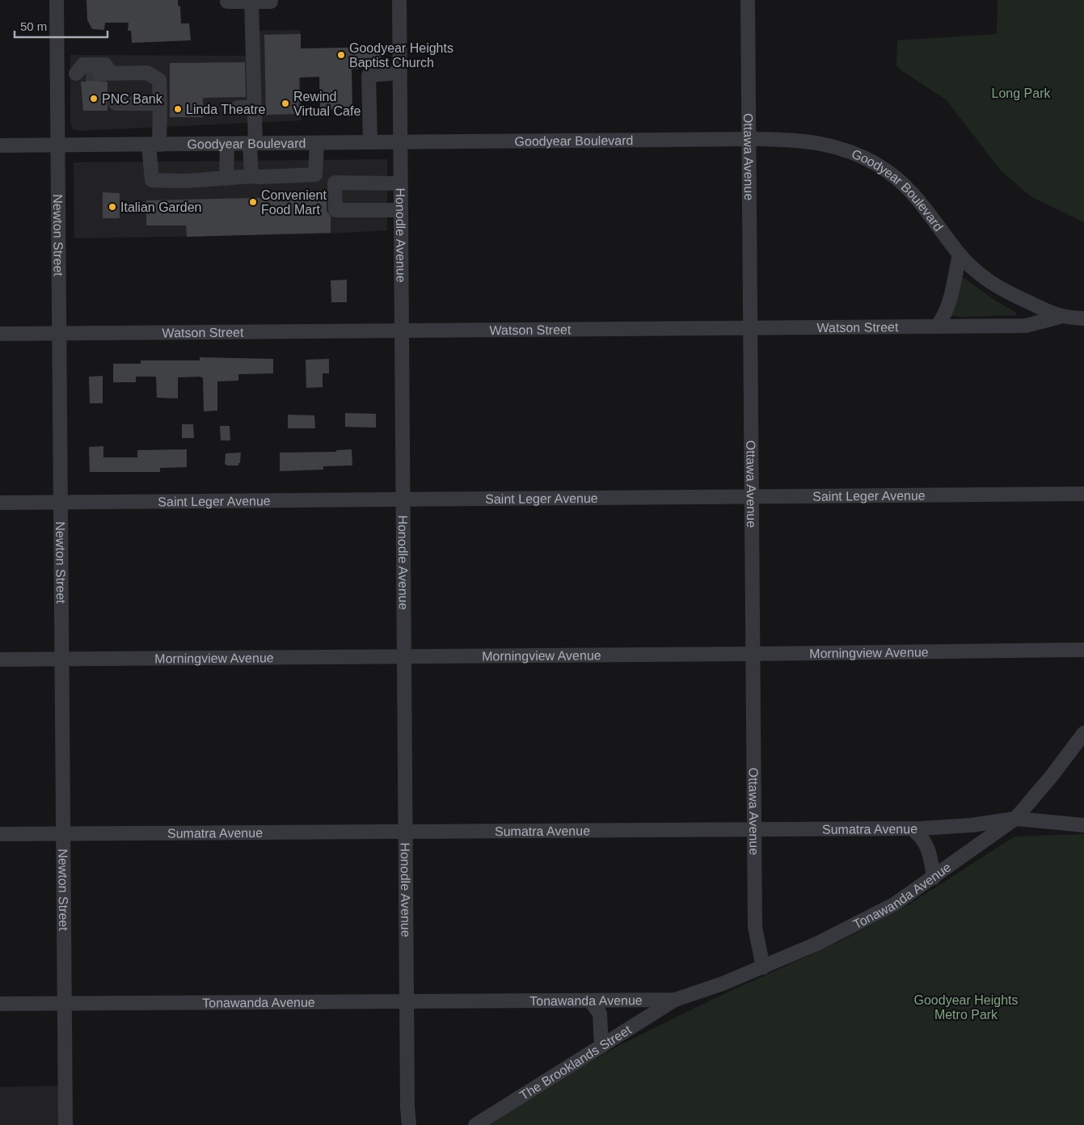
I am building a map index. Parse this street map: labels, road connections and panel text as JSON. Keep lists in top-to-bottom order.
{
  "streets": {
    "street": [
      "Goodyear Boulevard",
      "Ottawa Avenue",
      "Newton Street",
      "Honodle Avenue",
      "Watson Street",
      "Saint Leger Avenue",
      "Morningview Avenue",
      "Sumatra Avenue",
      "Tonawanda Avenue",
      "The Brooklands Street"
    ]
  },
  "crossings": [
    ["Goodyear Boulevard", "Ottawa Avenue"],
    ["Goodyear Boulevard", "Newton Street"],
    ["Goodyear Boulevard", "Honodle Avenue"],
    ["Goodyear Boulevard", "Watson Street"],
    ["Ottawa Avenue", "Watson Street"],
    ["Ottawa Avenue", "Saint Leger Avenue"],
    ["Ottawa Avenue", "Morningview Avenue"],
    ["Ottawa Avenue", "Sumatra Avenue"],
    ["Ottawa Avenue", "Tonawanda Avenue"],
    ["Newton Street", "Watson Street"],
    ["Newton Street", "Saint Leger Avenue"],
    ["Newton Street", "Morningview Avenue"],
    ["Newton Street", "Sumatra Avenue"],
    ["Newton Street", "Tonawanda Avenue"],
    ["Honodle Avenue", "Watson Street"],
    ["Honodle Avenue", "Saint Leger Avenue"],
    ["Honodle Avenue", "Morningview Avenue"],
    ["Honodle Avenue", "Sumatra Avenue"],
    ["Honodle Avenue", "Tonawanda Avenue"],
    ["Sumatra Avenue", "Tonawanda Avenue"],
    ["Tonawanda Avenue", "The Brooklands Street"]
  ],
  "parks": ["Long Park", "Goodyear Heights Metro Park"],
  "places": [
    "Goodyear Heights Baptist Church",
    "PNC Bank",
    "Rewind Virtual Cafe",
    "Linda Theatre",
    "Convenient Food Mart",
    "Italian Garden"
  ],
  "scale_bar": "50 m"
}
